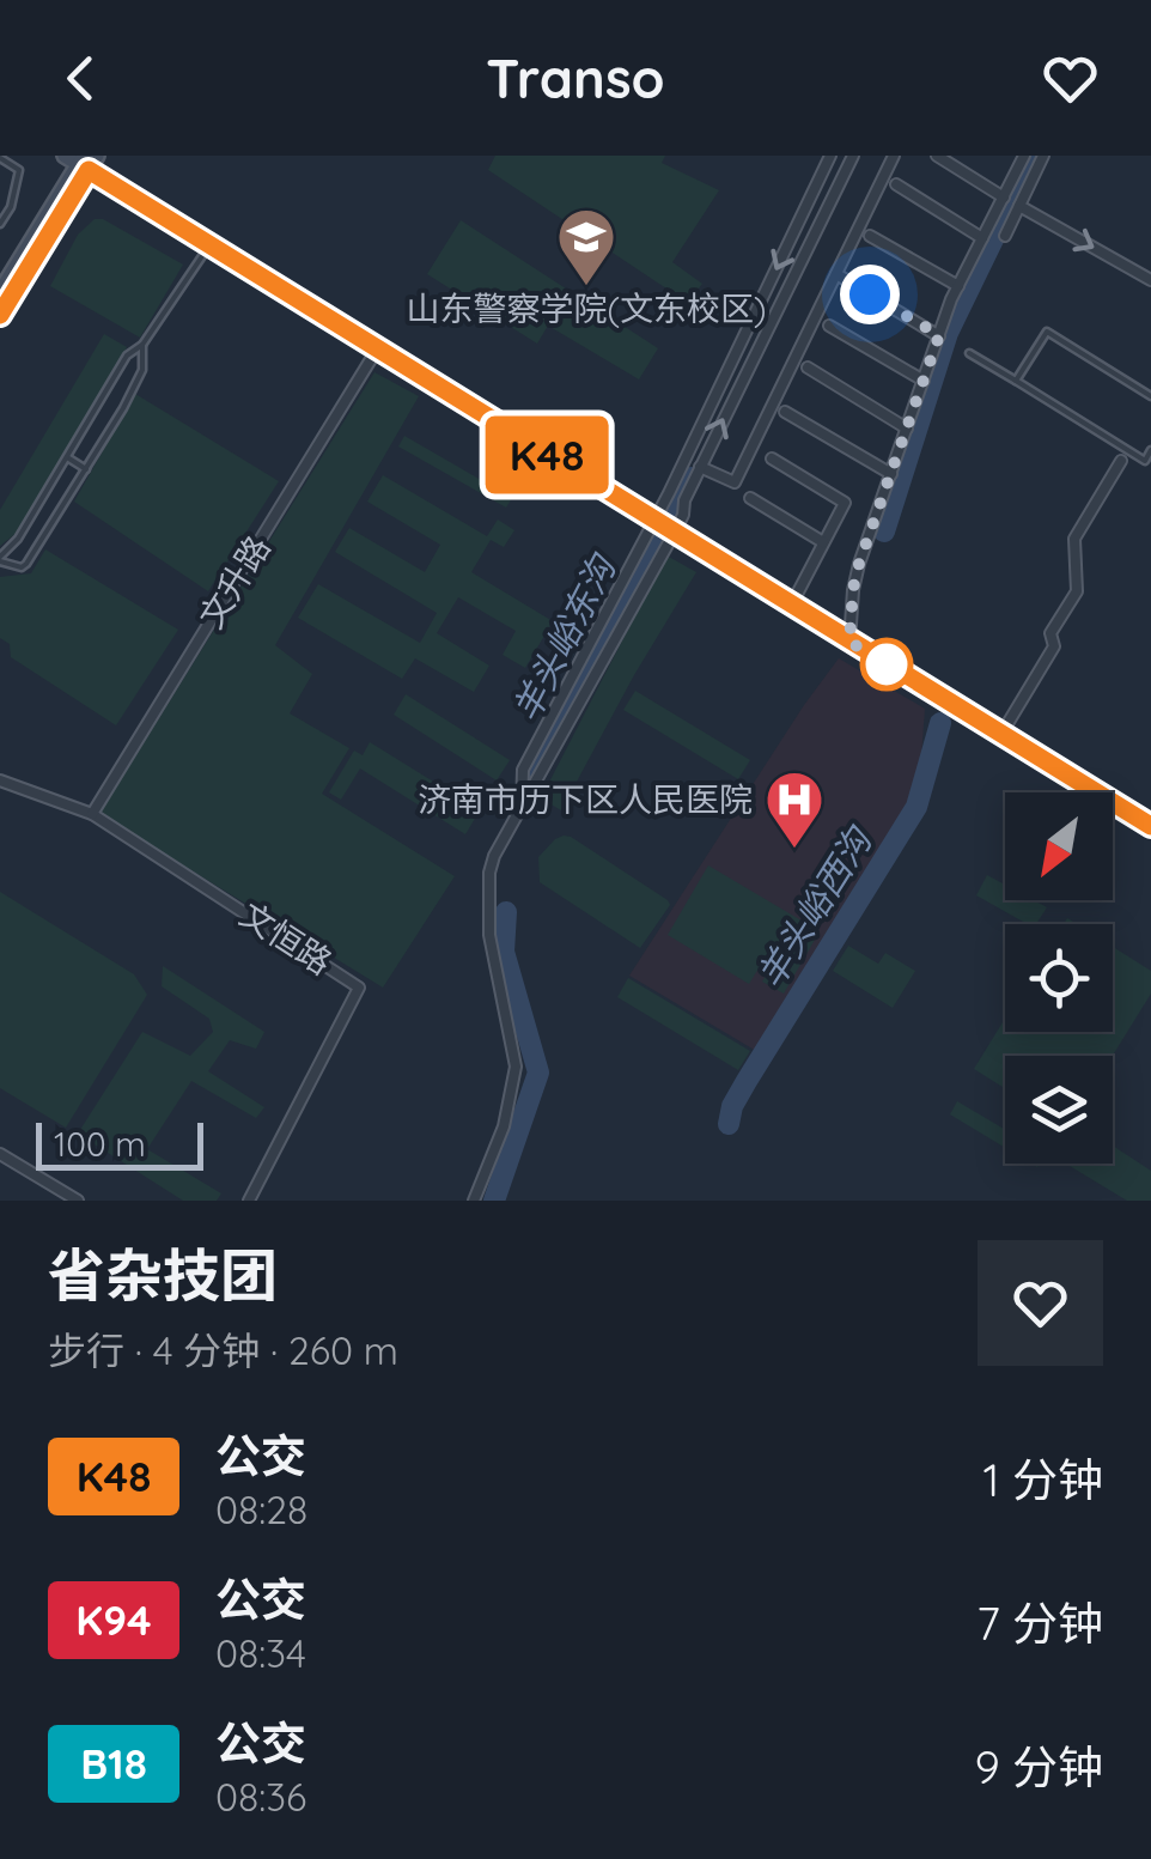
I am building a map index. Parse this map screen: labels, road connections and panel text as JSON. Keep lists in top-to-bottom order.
{
  "streets": {
    "street": ["文升路", "文恒路"]
  },
  "crossings": [
    ["文升路", "文恒路"]
  ],
  "water": ["羊头峪东沟", "羊头峪西沟"],
  "places": {
    "school or university": ["山东警察学院(文东校区)"],
    "hospital": ["济南市历下区人民医院"]
  },
  "lines": ["bus line K48"],
  "scale_bar": "100 m",
  "north": "bottom left",
  "page": {
    "header": "Transo",
    "on_map": "K48",
    "scale": "100 m",
    "heading": ["省杂技团", "步行 · 4 分钟 · 260 m"],
    "list": [
      {
        "mark": "K48",
        "name": "公交",
        "note": "08:28",
        "value": "1 分钟"
      },
      {
        "mark": "K94",
        "name": "公交",
        "note": "08:34",
        "value": "7 分钟"
      },
      {
        "mark": "B18",
        "name": "公交",
        "note": "08:36",
        "value": "9 分钟"
      }
    ]
  }
}
